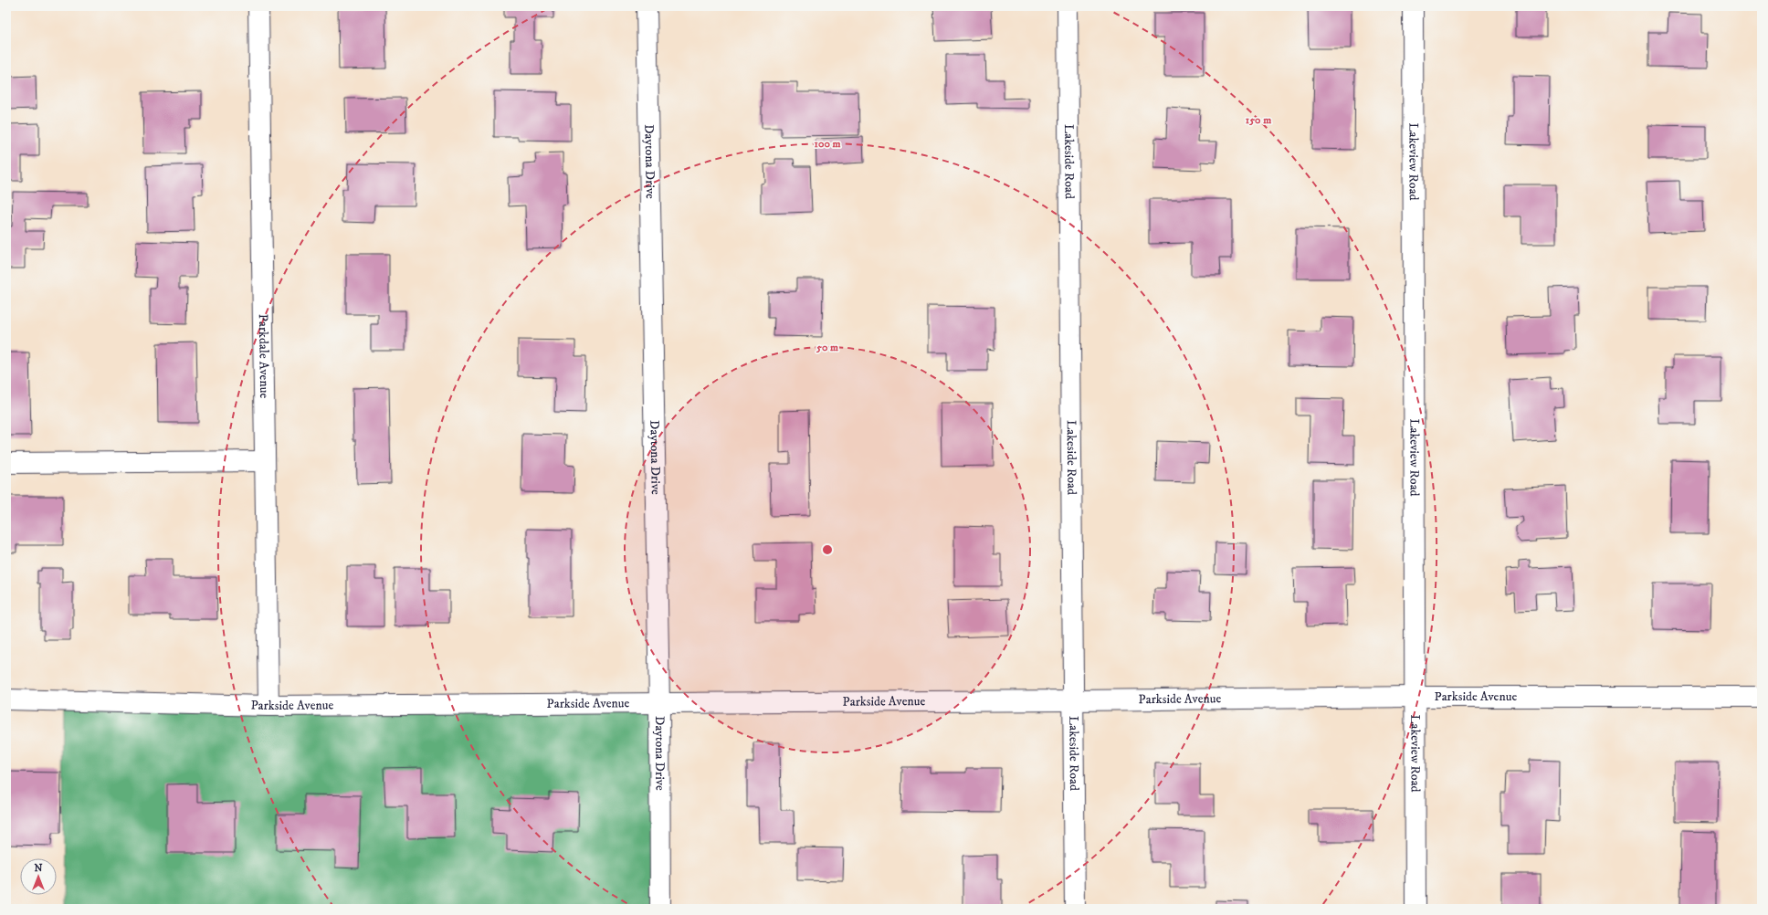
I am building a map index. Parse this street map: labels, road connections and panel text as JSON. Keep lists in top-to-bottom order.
{
  "streets": {
    "street": [
      "Daytona Drive",
      "Lakeside Road",
      "Lakeview Road",
      "Parkdale Avenue",
      "Parkside Avenue"
    ]
  },
  "crossings": [
    ["Daytona Drive", "Parkside Avenue"],
    ["Lakeside Road", "Parkside Avenue"],
    ["Lakeview Road", "Parkside Avenue"],
    ["Parkdale Avenue", "Parkside Avenue"]
  ],
  "north": "top",
  "rings": ["150 m", "100 m", "50 m"]
}
